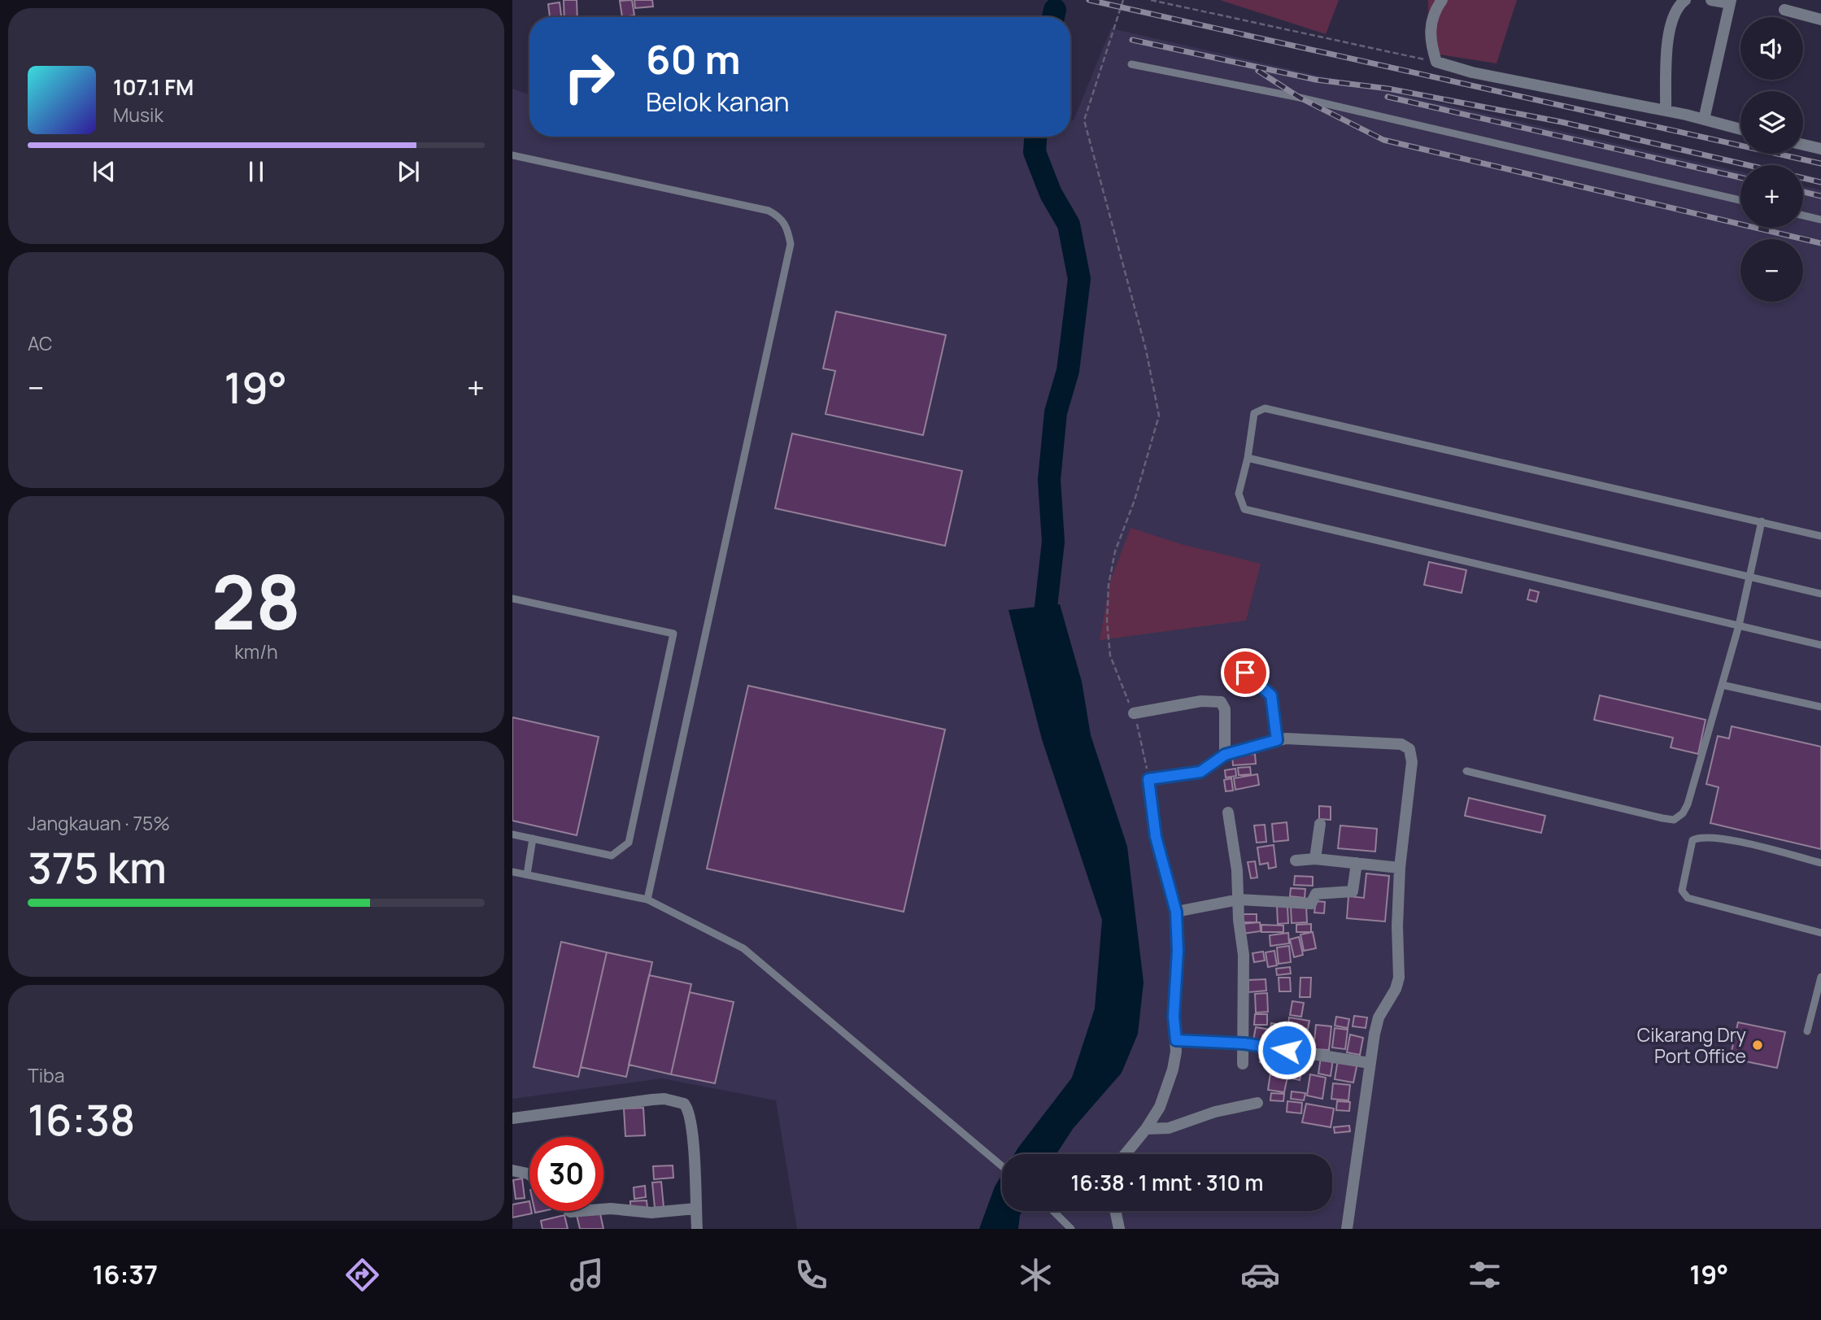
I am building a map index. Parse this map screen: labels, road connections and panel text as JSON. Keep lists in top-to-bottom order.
{
  "places": ["Cikarang Dry Port Office"],
  "page": {
    "map_buttons": ["+", "−"],
    "turn": ["60 m", "Belok kanan"],
    "song": ["107.1 FM", "Musik"],
    "tile": [
      "AC",
      ["28", "km/h"],
      ["Jangkauan · 75%", "375 km"],
      ["Tiba", "16:38"]
    ],
    "heat": ["−", "19°", "+"],
    "limit": "30",
    "trip": "16:38 · 1 mnt · 310 m",
    "tabs": ["16:37", "19°"]
  }
}
